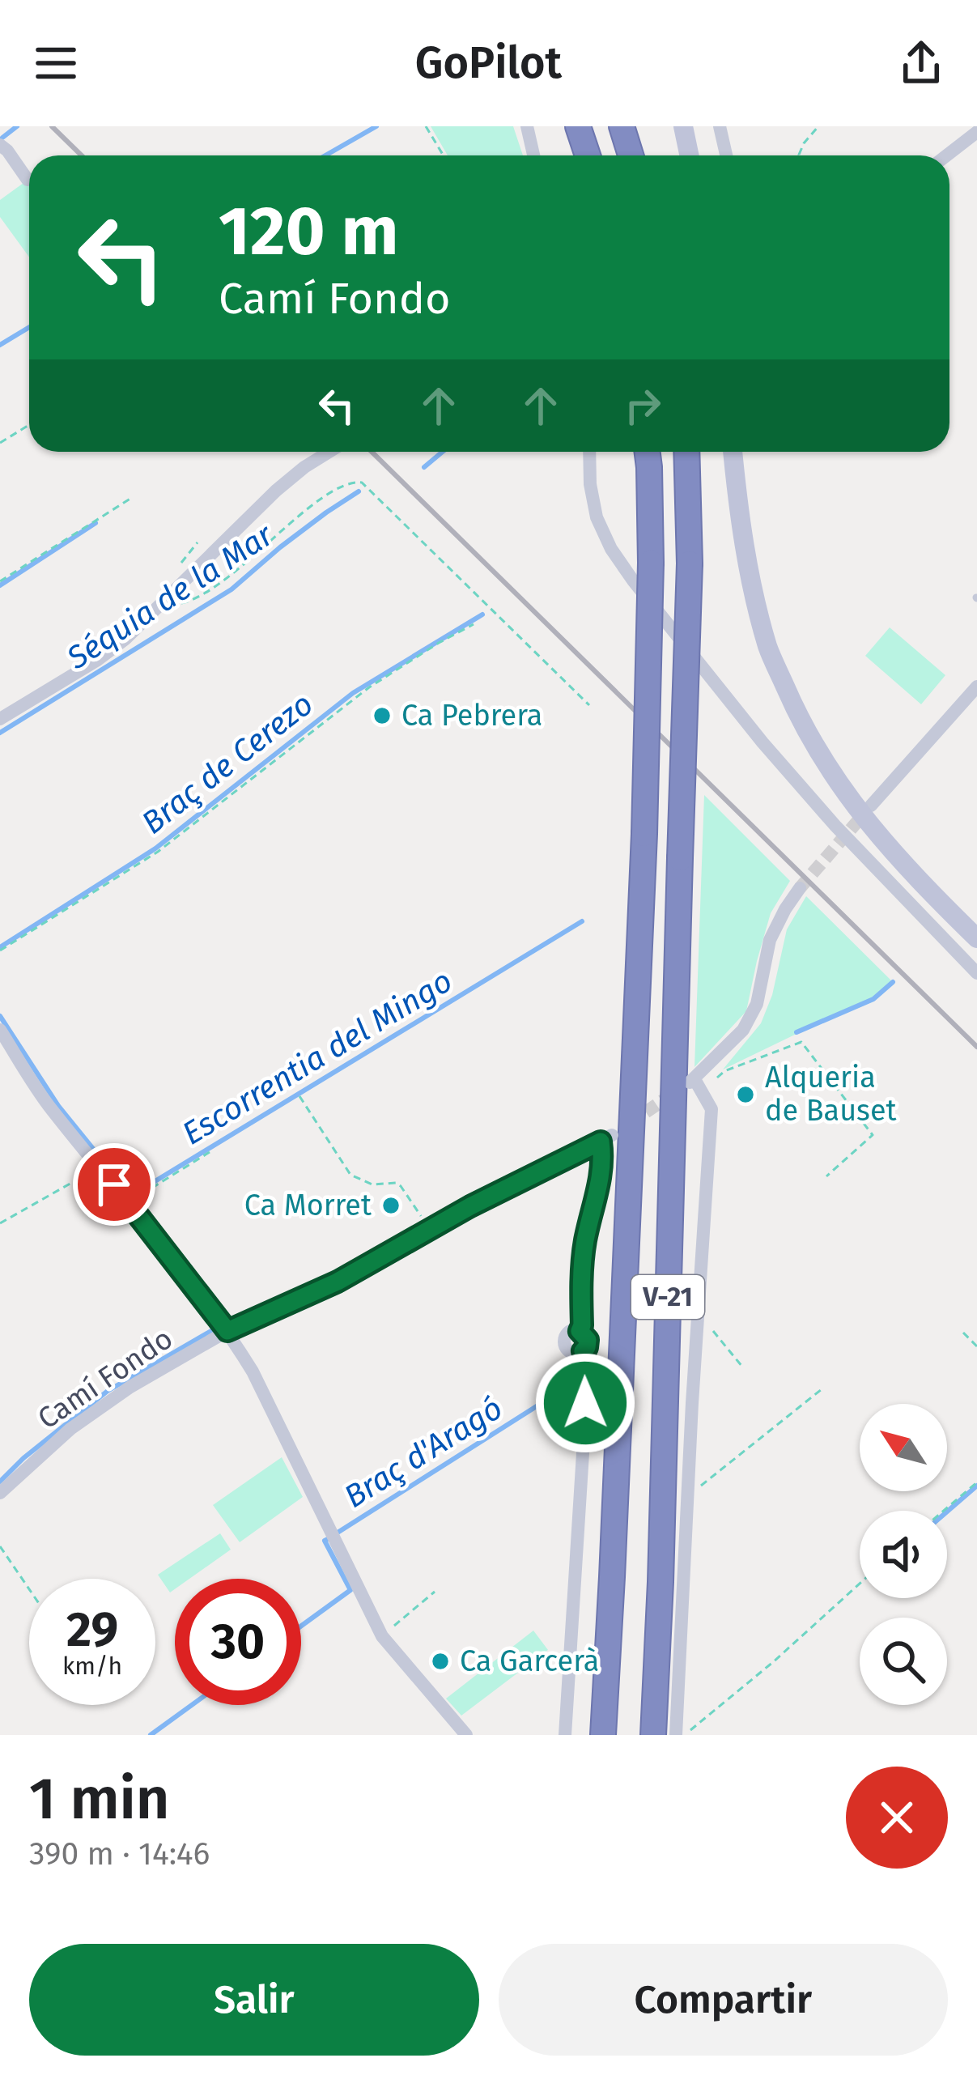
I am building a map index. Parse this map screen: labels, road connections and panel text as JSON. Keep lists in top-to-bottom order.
{
  "streets": {
    "highway": ["V-21"],
    "street": ["Camí Fondo"]
  },
  "water": [
    "Séquia de la Mar",
    "Braç de Cerezo",
    "Escorrentia del Mingo",
    "Braç d'Aragó"
  ],
  "places": [
    "Ca Pebrera",
    "Alqueria de Bauset",
    "Ca Morret",
    "Ca Garcerà"
  ],
  "north": "top left",
  "page": {
    "header": "GoPilot",
    "turn": ["120 m", "Camí Fondo"],
    "speed": "29 km/h",
    "limit": "30",
    "heading": ["1 min", "390 m · 14:46"],
    "buttons": ["Salir", "Compartir"]
  }
}
